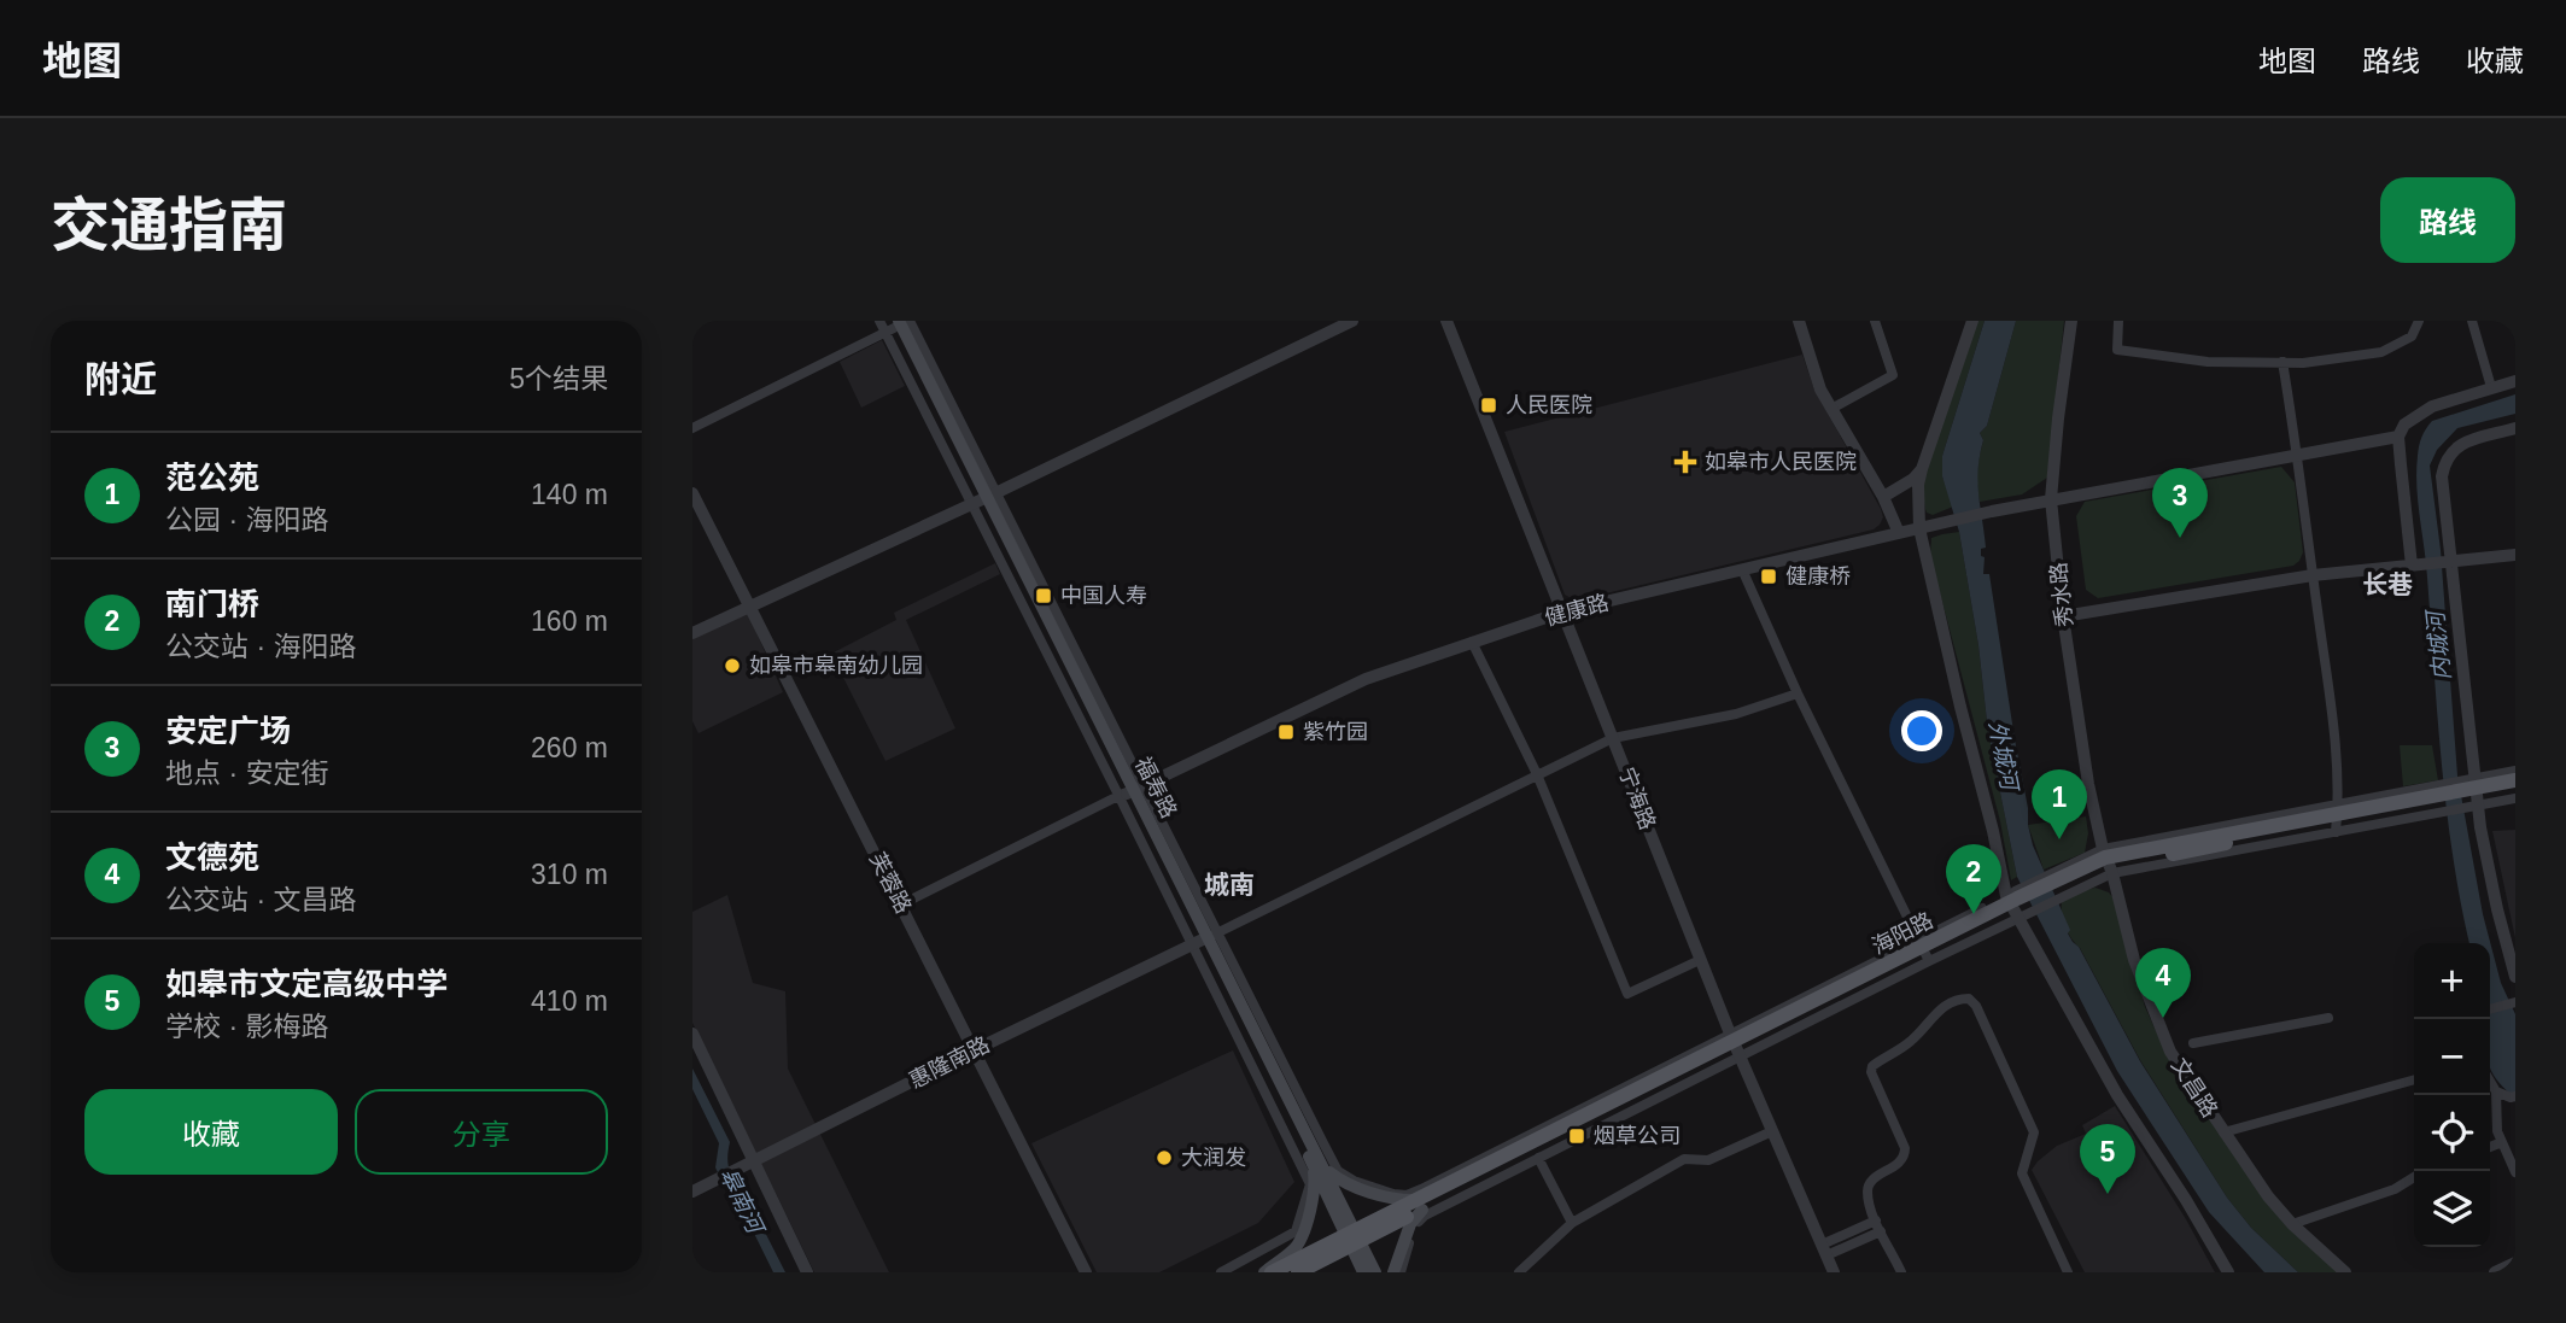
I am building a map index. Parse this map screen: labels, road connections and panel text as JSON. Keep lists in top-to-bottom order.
{
  "streets": {
    "main road": ["福寿路", "海阳路"],
    "street": [
      "秀水路",
      "健康路",
      "宁海路",
      "芙蓉路",
      "惠隆南路",
      "文昌路"
    ]
  },
  "crossings": [
    ["秀水路", "健康路"],
    ["秀水路", "海阳路"],
    ["秀水路", "文昌路"],
    ["健康路", "福寿路"],
    ["健康路", "宁海路"],
    ["福寿路", "海阳路"],
    ["福寿路", "惠隆南路"],
    ["宁海路", "海阳路"],
    ["芙蓉路", "惠隆南路"],
    ["海阳路", "文昌路"]
  ],
  "districts": ["长巷", "城南"],
  "water": ["内城河", "外城河", "皋南河"],
  "places": {
    "transit": [
      "人民医院",
      "健康桥",
      "中国人寿",
      "紫竹园",
      "烟草公司"
    ],
    "health": ["如皋市人民医院"],
    "other": ["如皋市皋南幼儿园", "大润发"]
  },
  "page": {
    "header": "地图",
    "nav": ["地图", "路线", "收藏"],
    "title": "交通指南",
    "buttons": [
      "路线",
      ["收藏", "分享"]
    ],
    "heading": ["附近", "5个结果"],
    "list": [
      {
        "mark": "1",
        "name": "范公苑",
        "note": "公园 · 海阳路",
        "value": "140 m"
      },
      {
        "mark": "2",
        "name": "南门桥",
        "note": "公交站 · 海阳路",
        "value": "160 m"
      },
      {
        "mark": "3",
        "name": "安定广场",
        "note": "地点 · 安定街",
        "value": "260 m"
      },
      {
        "mark": "4",
        "name": "文德苑",
        "note": "公交站 · 文昌路",
        "value": "310 m"
      },
      {
        "mark": "5",
        "name": "如皋市文定高级中学",
        "note": "学校 · 影梅路",
        "value": "410 m"
      }
    ],
    "pins": [
      "3",
      "1",
      "2",
      "4",
      "5"
    ],
    "map_buttons": ["+", "−"]
  }
}
